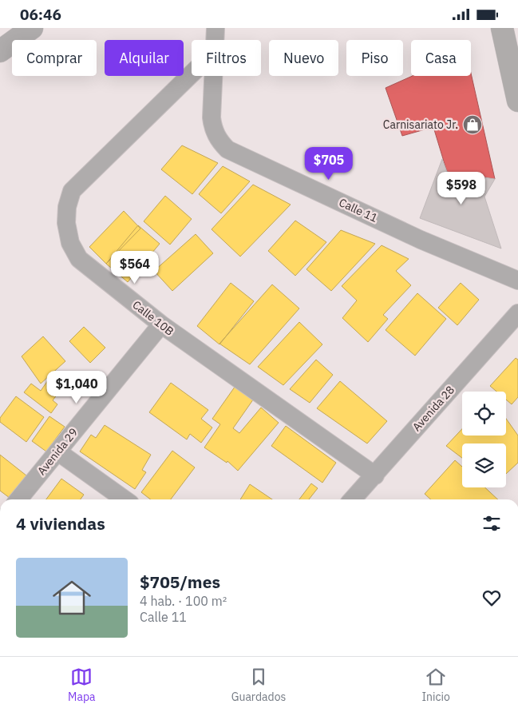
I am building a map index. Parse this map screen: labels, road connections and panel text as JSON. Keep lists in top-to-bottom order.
{
  "streets": {
    "street": [
      "Calle 11",
      "Calle 10B",
      "Avenida 28",
      "Avenida 29"
    ]
  },
  "crossings": [
    ["Calle 10B", "Avenida 28"],
    ["Calle 10B", "Avenida 29"]
  ],
  "places": {
    "shop": ["Carnisariato Jr."]
  },
  "page": {
    "status": "06:46",
    "chip": [
      "Comprar",
      "Alquilar",
      "Filtros",
      "Nuevo",
      "Piso",
      "Casa"
    ],
    "price": [
      "$705",
      "$598",
      "$564",
      "$1,040"
    ],
    "heading": "4 viviendas",
    "list": [
      {
        "name": "$705/mes",
        "note": "4 hab. · 100 m² · Calle 11"
      }
    ],
    "tabs": ["Mapa", "Guardados", "Inicio"]
  }
}
